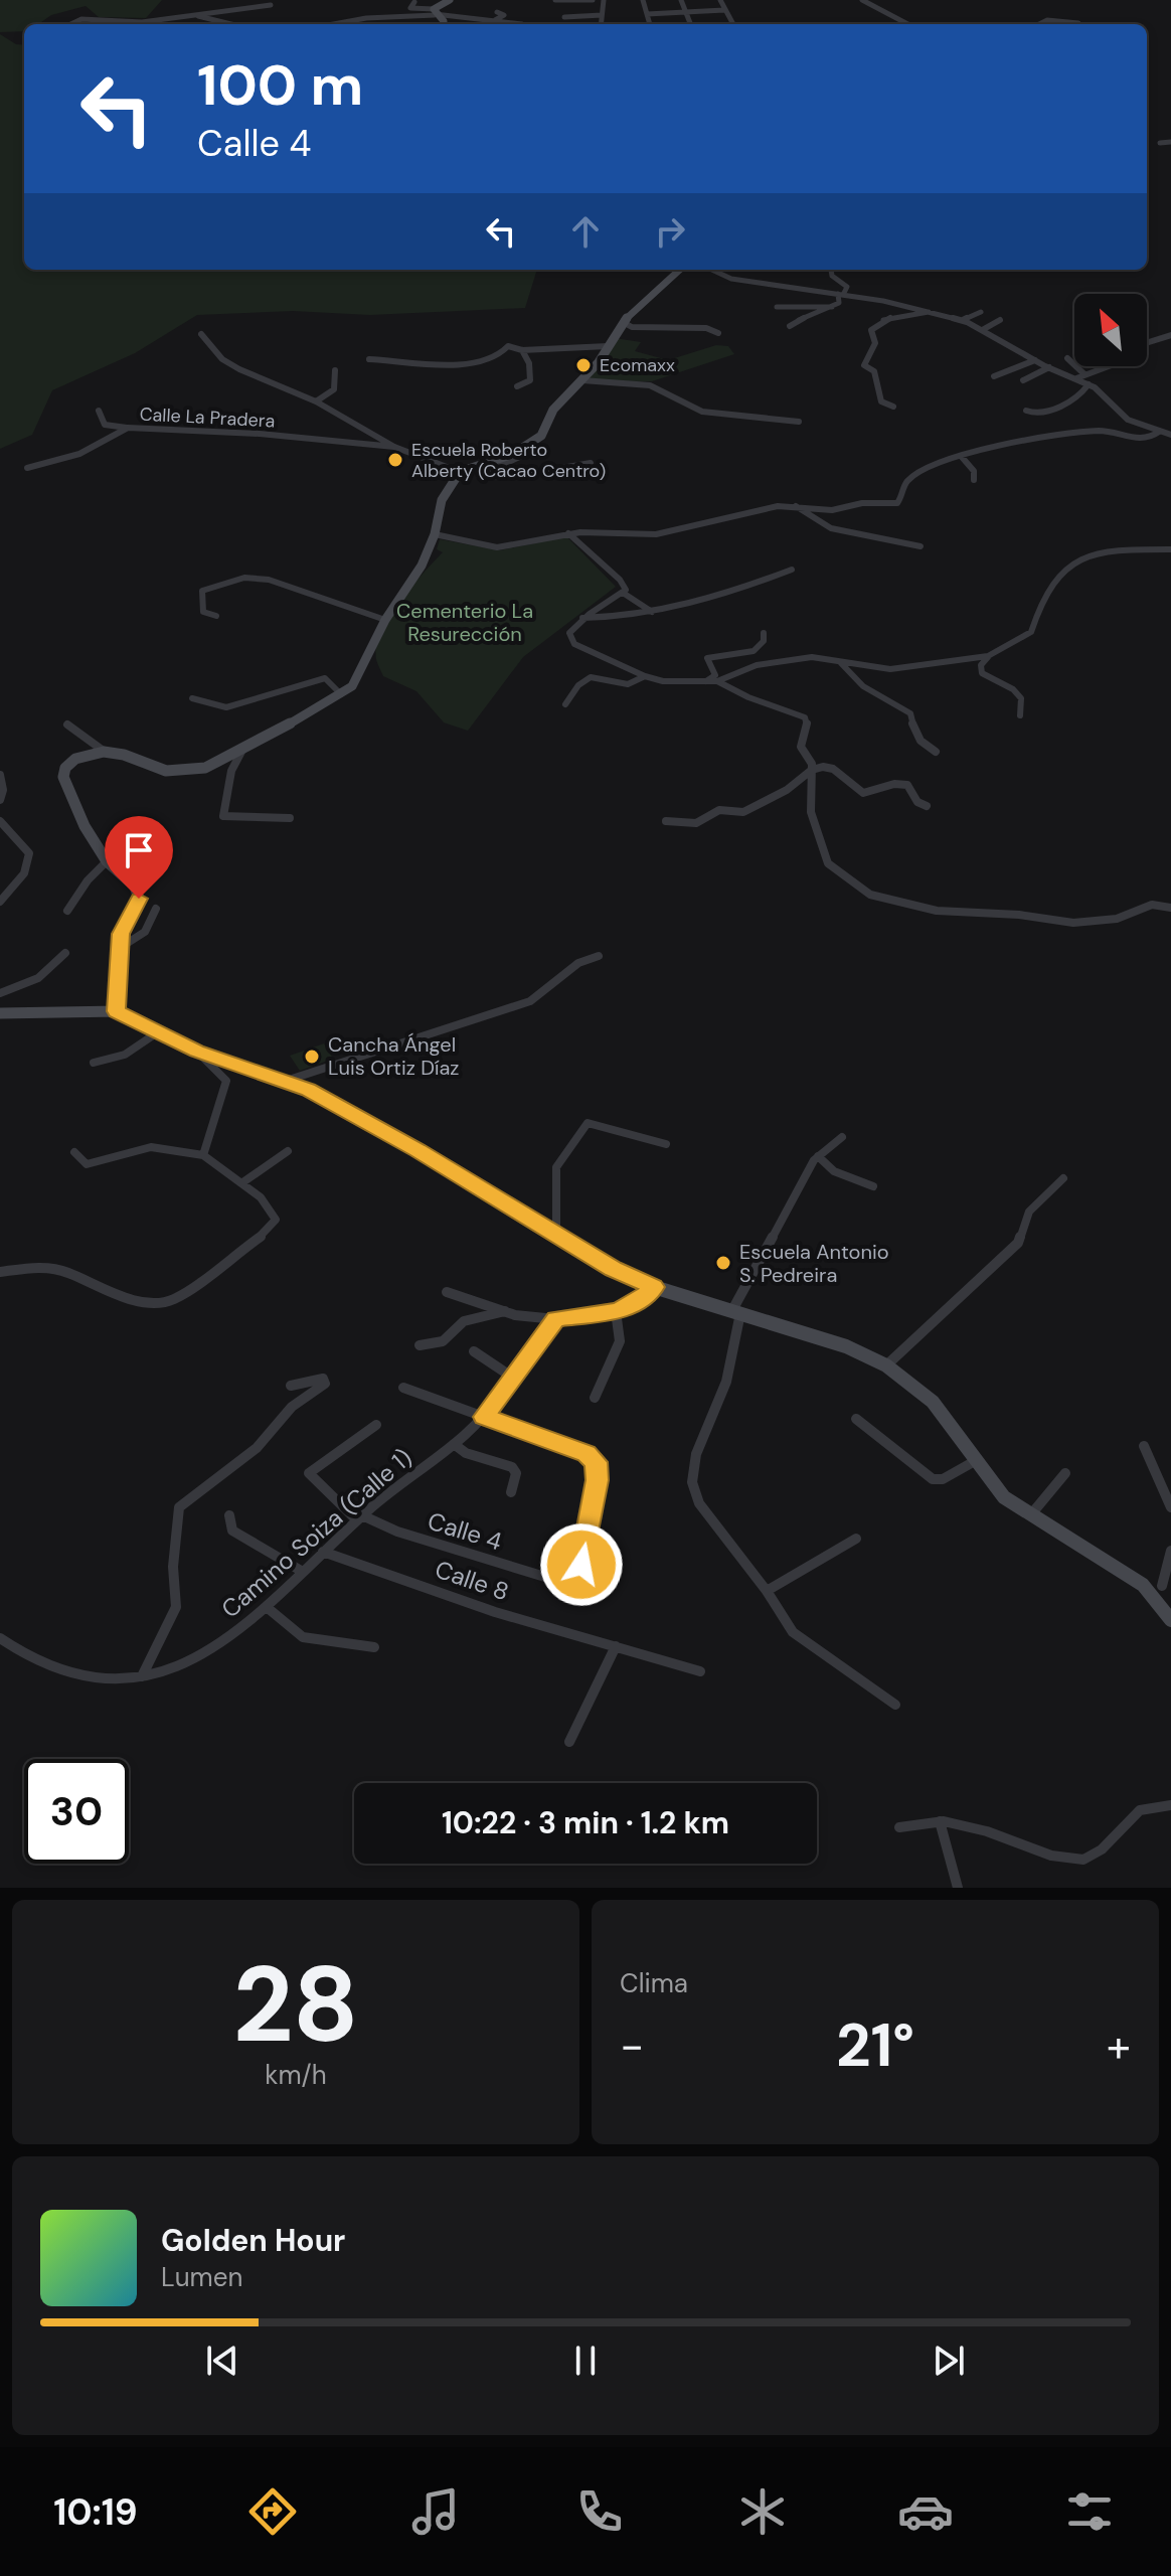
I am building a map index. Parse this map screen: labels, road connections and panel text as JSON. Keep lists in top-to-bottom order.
{
  "streets": {
    "street": [
      "Calle La Pradera",
      "Calle 4",
      "Camino Soiza (Calle 1)",
      "Calle 8"
    ]
  },
  "crossings": [
    ["Calle 4", "Camino Soiza (Calle 1)"],
    ["Camino Soiza (Calle 1)", "Calle 8"]
  ],
  "parks": ["Cementerio La Resurección"],
  "places": [
    "Ecomaxx",
    "Escuela Roberto Alberty (Cacao Centro)",
    "Cancha Ángel Luis Ortiz Díaz",
    "Escuela Antonio S. Pedreira"
  ],
  "north": "top left",
  "page": {
    "turn": ["100 m", "Calle 4"],
    "limit": "30",
    "trip": "10:22 · 3 min · 1.2 km",
    "tile": [
      ["28", "km/h"],
      "Clima"
    ],
    "heat": ["−", "21°", "+"],
    "song": ["Golden Hour", "Lumen"],
    "tabs": "10:19"
  }
}
